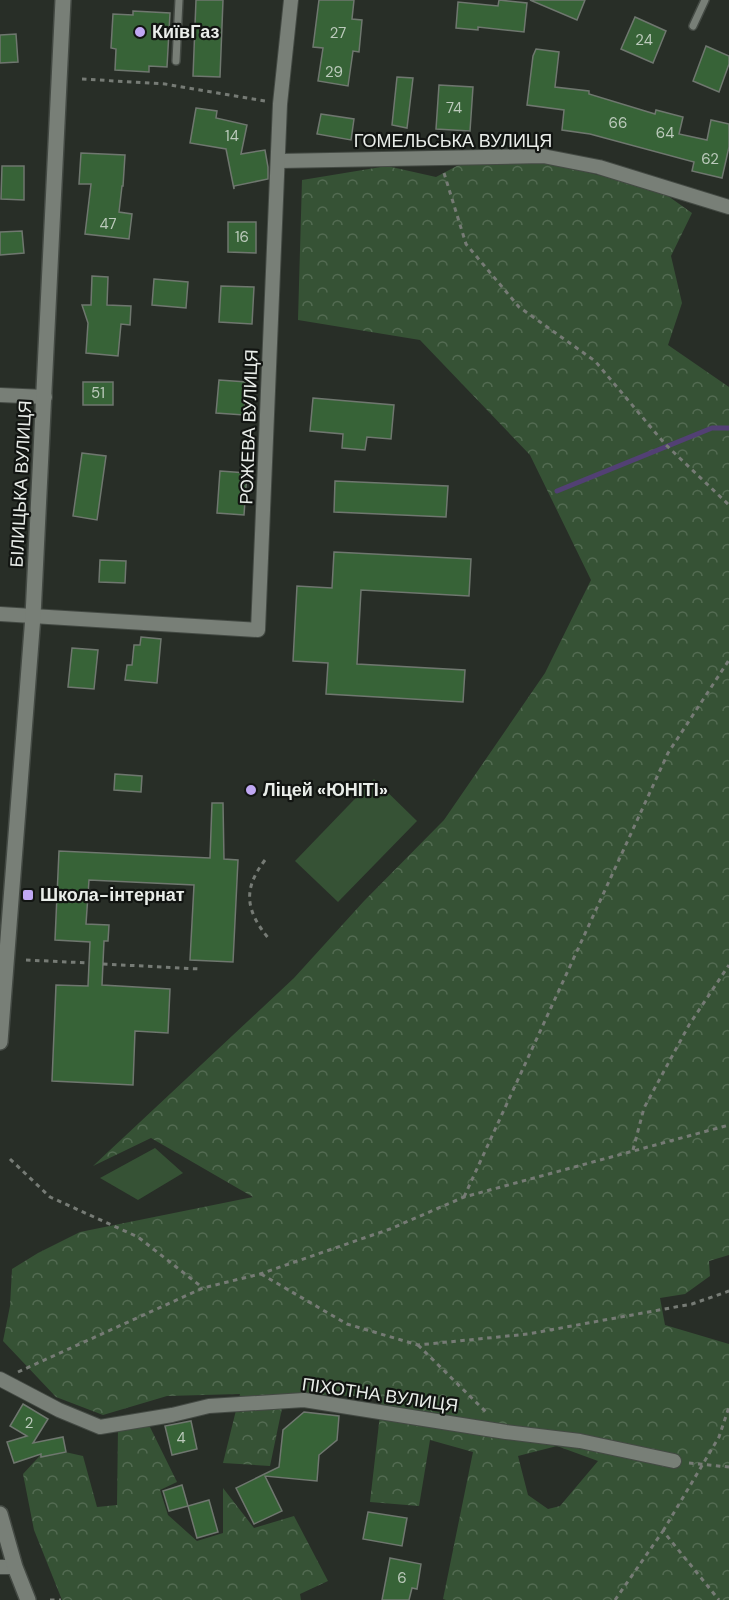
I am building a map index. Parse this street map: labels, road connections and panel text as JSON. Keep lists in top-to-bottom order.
{
  "streets": {
    "main road": ["БІЛИЦЬКА ВУЛИЦЯ"],
    "street": ["ГОМЕЛЬСЬКА ВУЛИЦЯ", "РОЖЕВА ВУЛИЦЯ", "ПІХОТНА ВУЛИЦЯ"]
  },
  "crossings": [
    ["ГОМЕЛЬСЬКА ВУЛИЦЯ", "РОЖЕВА ВУЛИЦЯ"],
    ["РОЖЕВА ВУЛИЦЯ", "БІЛИЦЬКА ВУЛИЦЯ"]
  ],
  "places": {
    "other": ["КиївГаз", "Ліцей «ЮНІТІ»"],
    "transit": ["Школа-інтернат"]
  },
  "house_numbers": [
    "27",
    "24",
    "29",
    "74",
    "66",
    "64",
    "14",
    "62",
    "47",
    "16",
    "51",
    "2",
    "4",
    "6"
  ]
}
